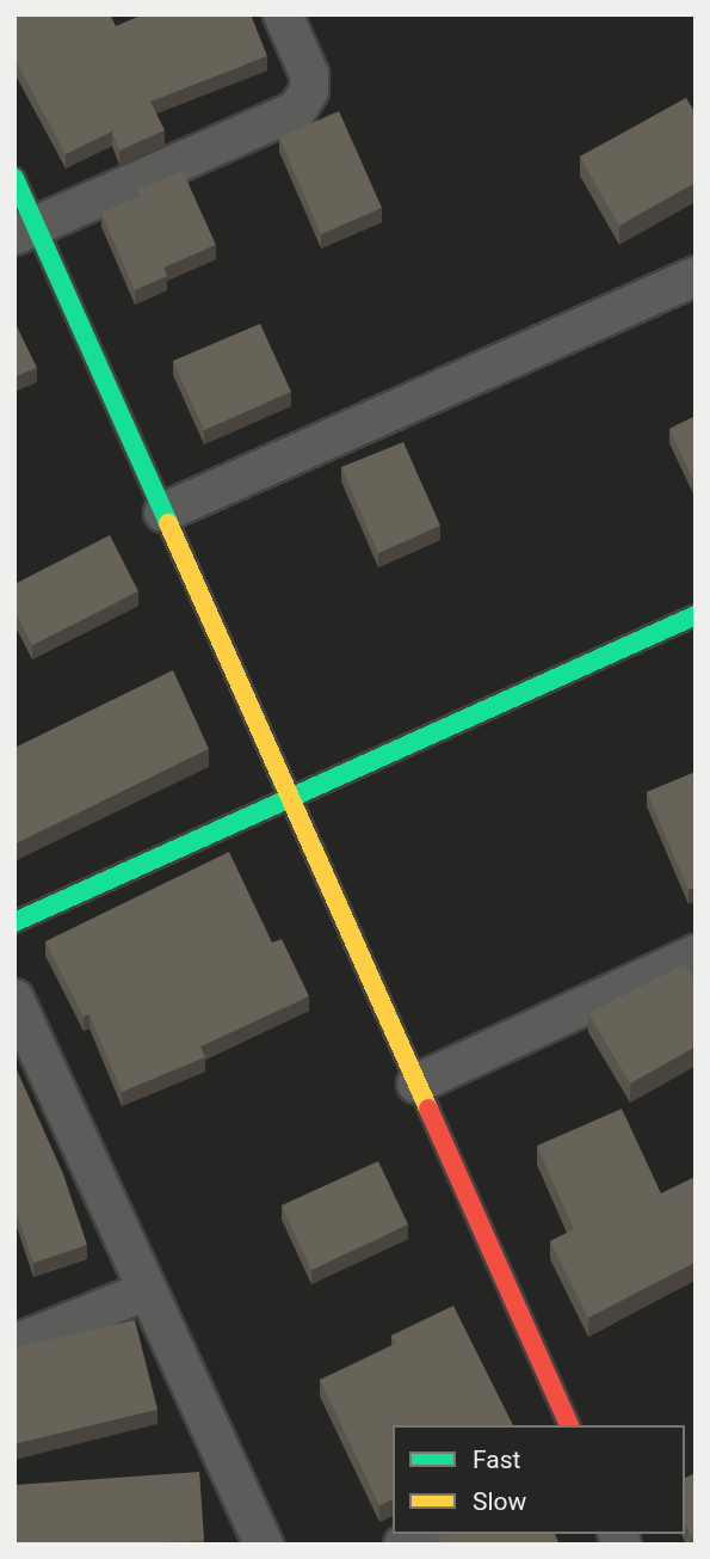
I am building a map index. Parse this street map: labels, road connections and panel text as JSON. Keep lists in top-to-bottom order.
{
  "legend": ["Fast", "Slow"]
}
